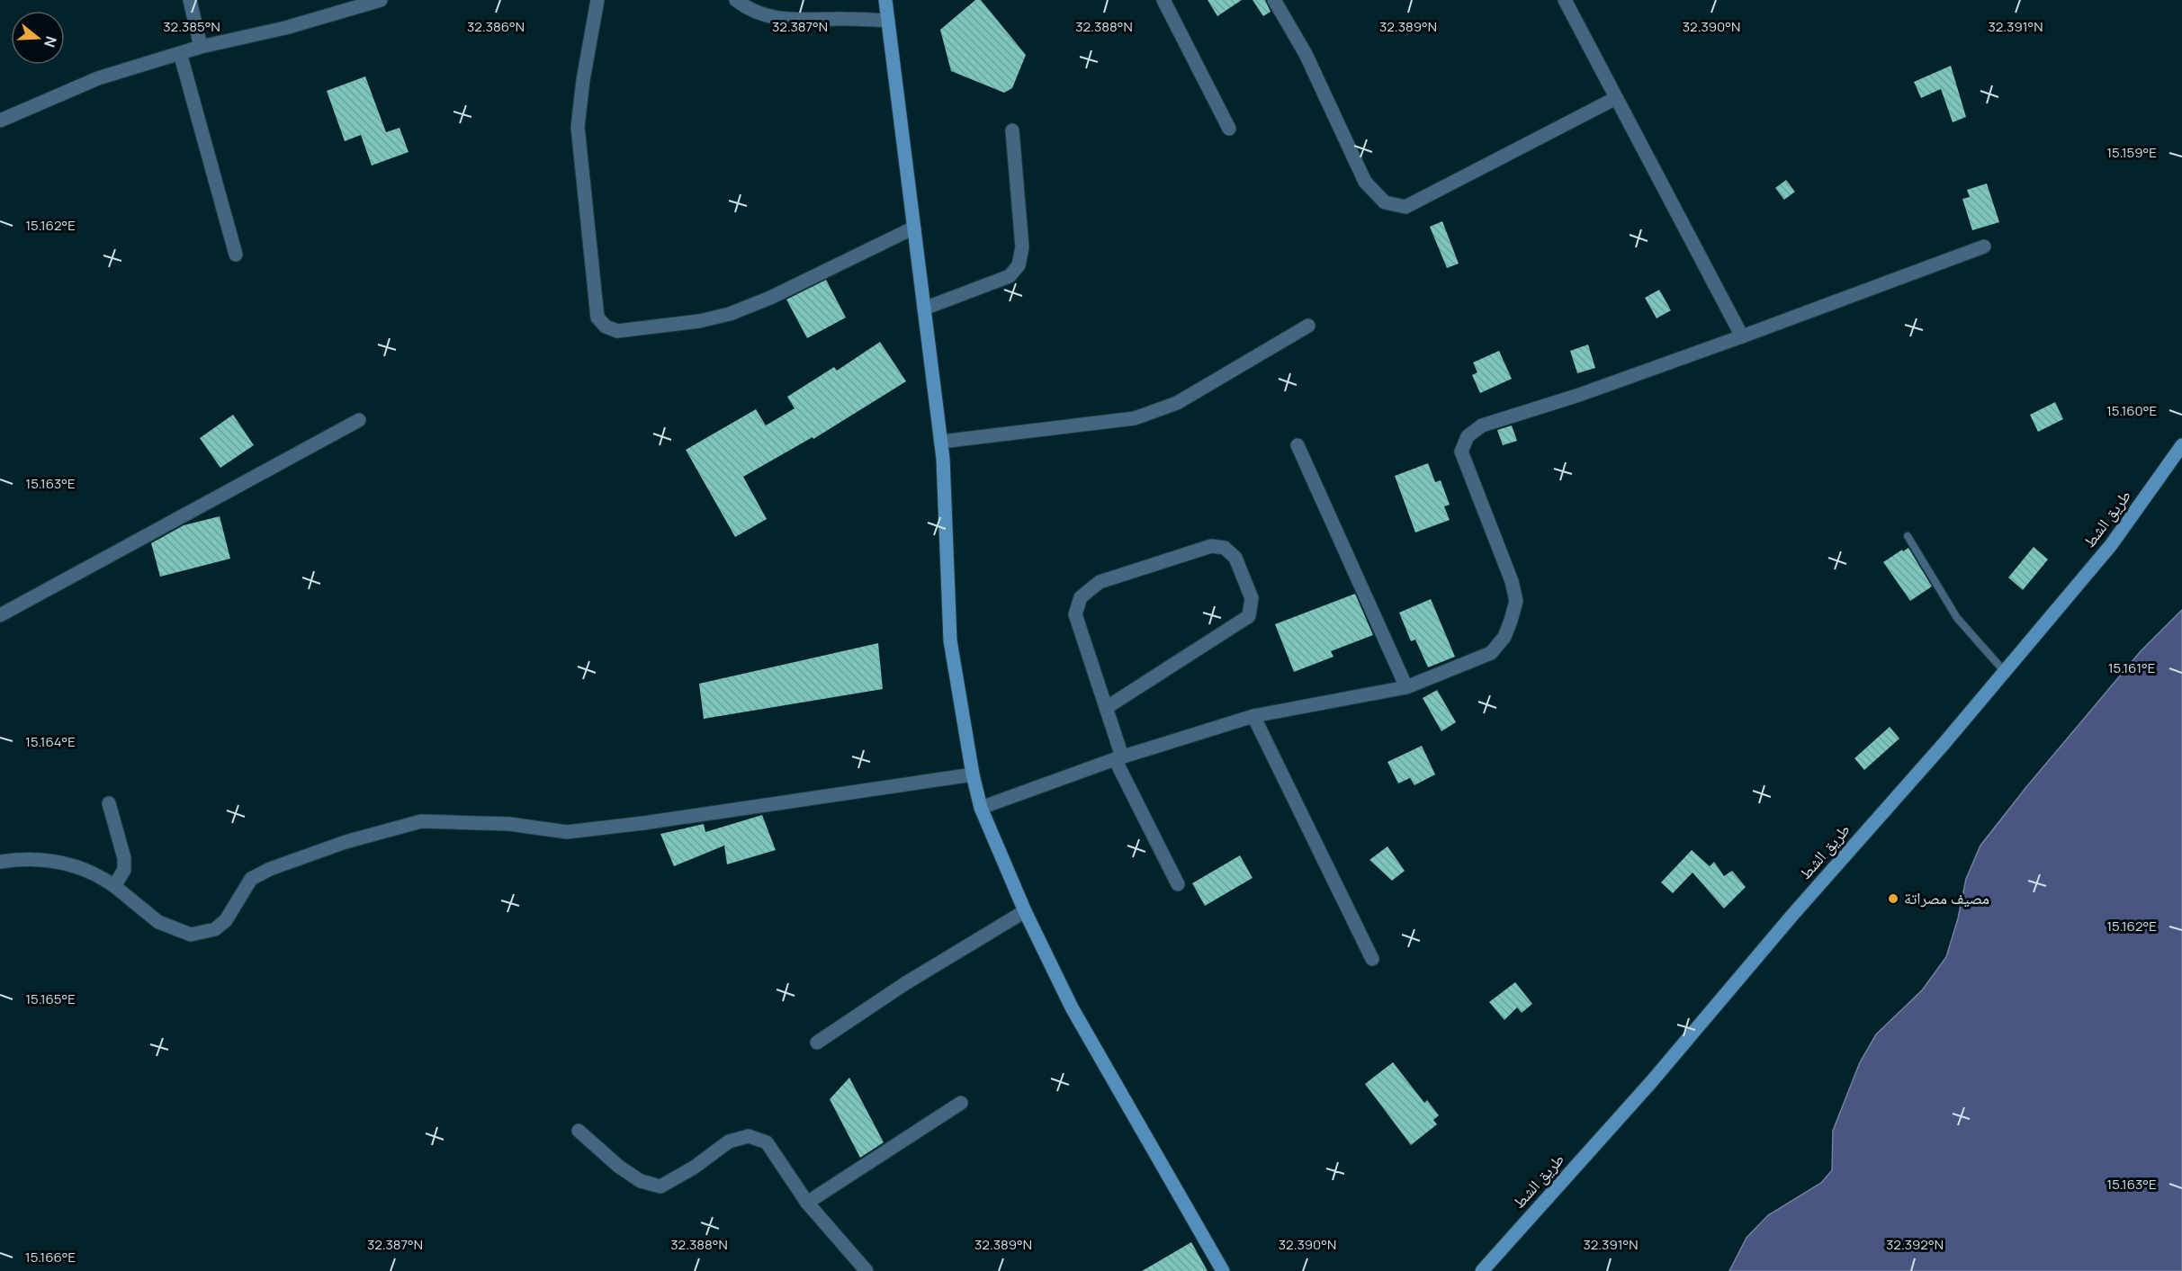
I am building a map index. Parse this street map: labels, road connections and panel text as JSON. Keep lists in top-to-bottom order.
{
  "streets": {
    "street": ["طريق الشط"]
  },
  "places": ["مصيف مصراتة"],
  "north": "right",
  "coordinates": [
    "32.385°N",
    "32.386°N",
    "32.387°N",
    "32.388°N",
    "32.389°N",
    "32.390°N",
    "32.391°N",
    "15.159°E",
    "15.162°E",
    "15.160°E",
    "15.163°E",
    "15.161°E",
    "15.164°E",
    "15.165°E",
    "32.392°N",
    "15.166°E"
  ]
}
